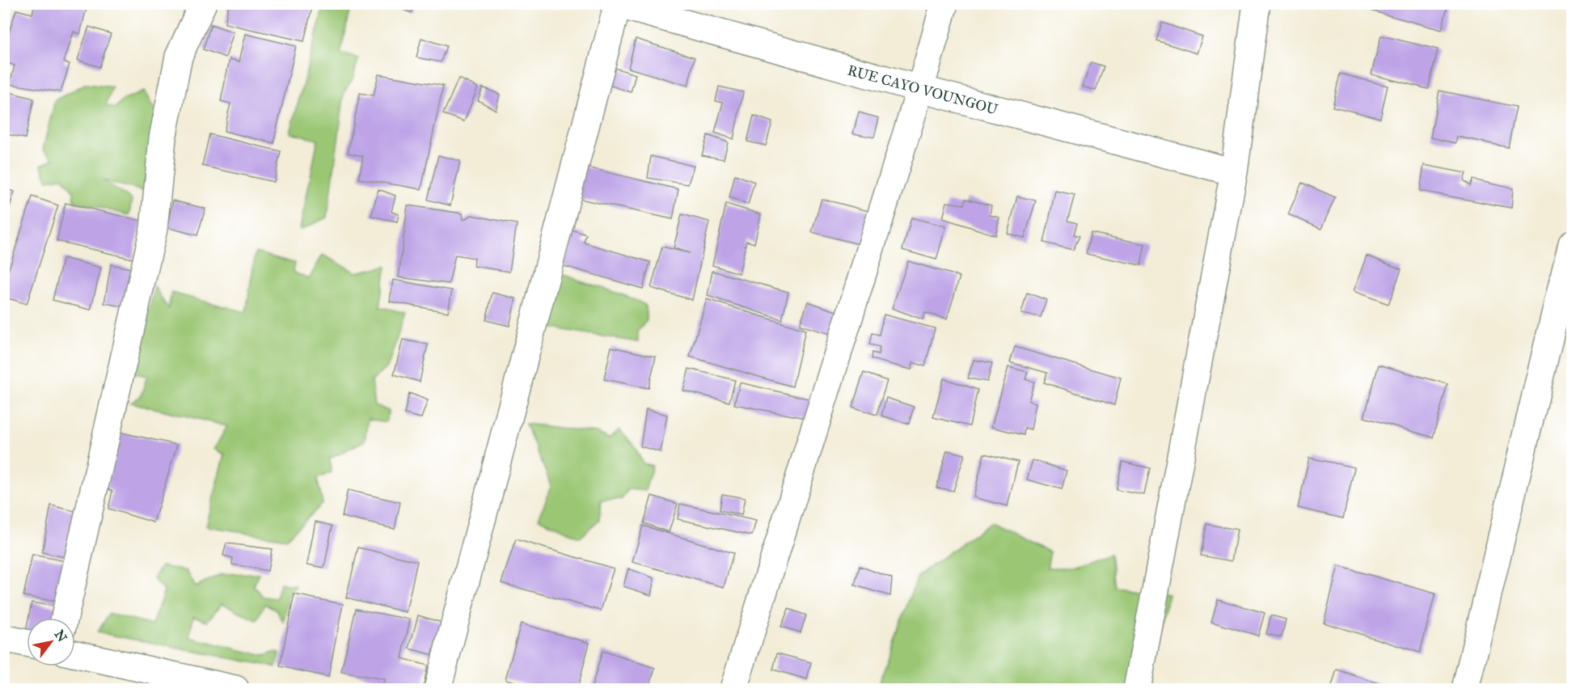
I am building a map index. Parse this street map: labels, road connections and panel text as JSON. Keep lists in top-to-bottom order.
{
  "streets": {
    "street": ["RUE CAYO VOUNGOU"]
  },
  "north": "top right"
}
